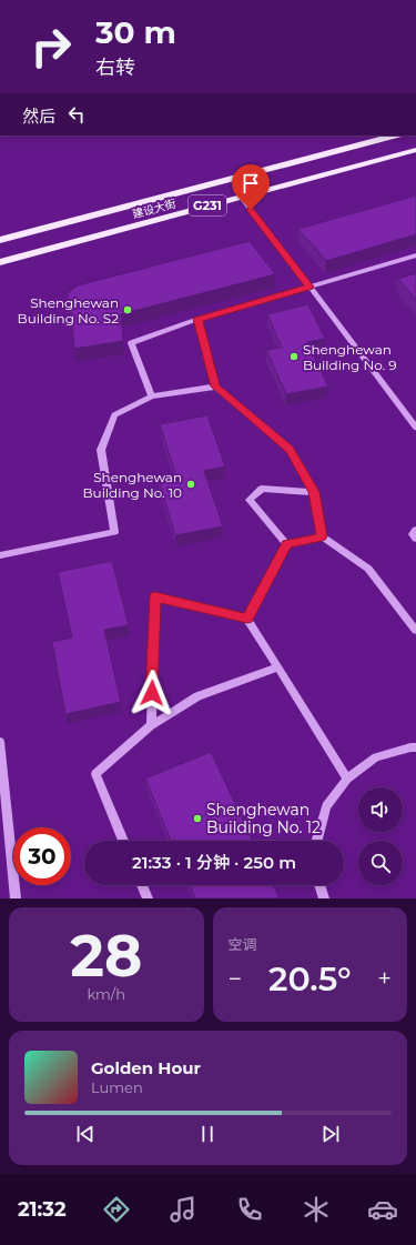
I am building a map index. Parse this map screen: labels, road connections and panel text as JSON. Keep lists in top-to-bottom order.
{
  "streets": {
    "main road": ["G231", "建设大街"]
  },
  "places": [
    "Shenghewan Building No. S2",
    "Shenghewan Building No. 9",
    "Shenghewan Building No. 10",
    "Shenghewan Building No. 12"
  ],
  "page": {
    "turn": ["30 m", "右转"],
    "then": "然后",
    "limit": "30",
    "trip": "21:33 · 1 分钟 · 250 m",
    "tile": [
      ["28", "km/h"],
      "空调"
    ],
    "heat": ["−", "20.5°", "+"],
    "song": ["Golden Hour", "Lumen"],
    "tabs": "21:32"
  }
}
